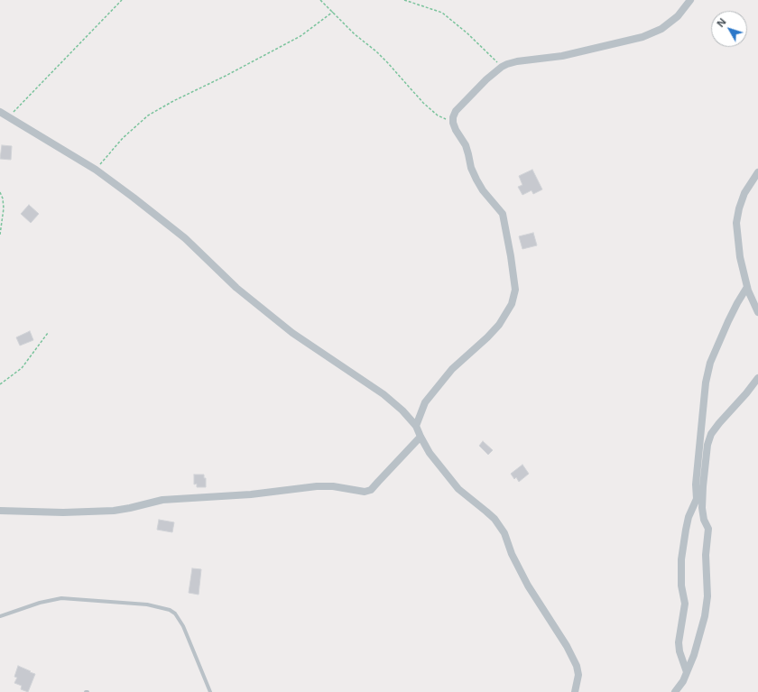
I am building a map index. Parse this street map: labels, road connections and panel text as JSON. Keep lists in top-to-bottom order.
{
  "north": "top left"
}
